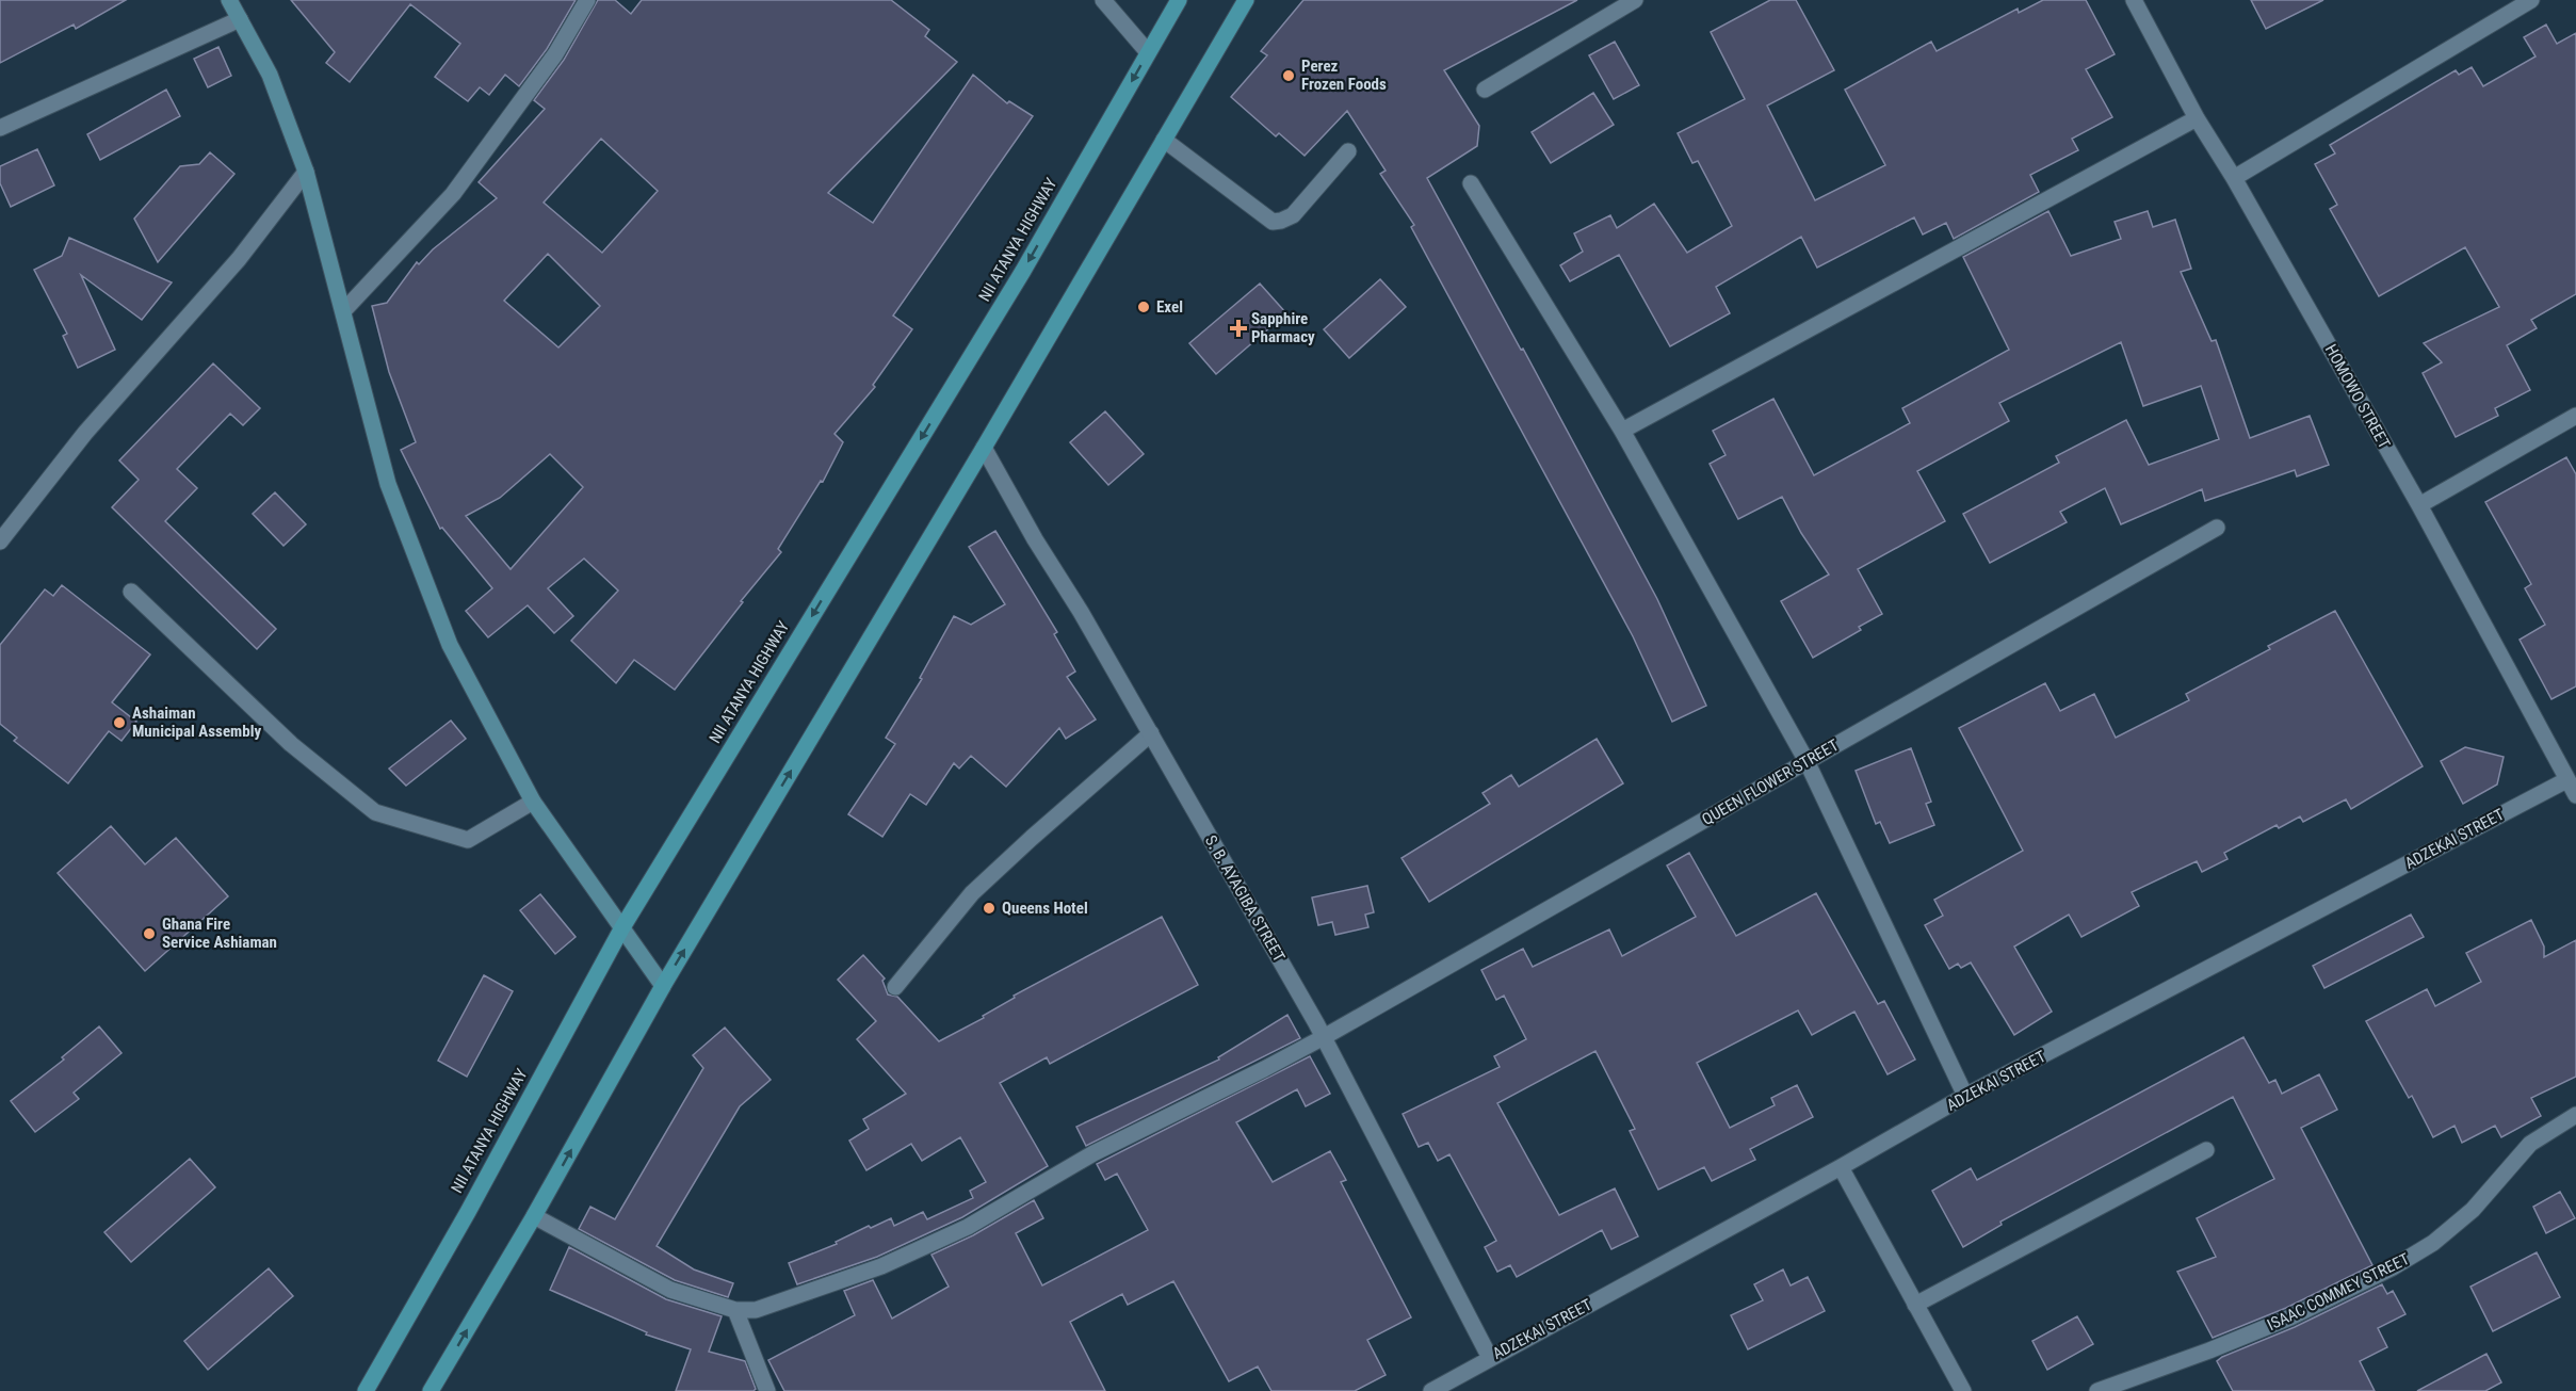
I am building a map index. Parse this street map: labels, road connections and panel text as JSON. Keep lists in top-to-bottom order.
{
  "streets": {
    "main road": ["NII ATANYA HIGHWAY"],
    "street": [
      "HOMOWO STREET",
      "QUEEN FLOWER STREET",
      "ADZEKAI STREET",
      "S. B. AYAGIBA STREET",
      "ISAAC COMMEY STREET"
    ]
  },
  "crossings": [
    ["HOMOWO STREET", "ADZEKAI STREET"],
    ["QUEEN FLOWER STREET", "S. B. AYAGIBA STREET"],
    ["ADZEKAI STREET", "S. B. AYAGIBA STREET"]
  ],
  "places": {
    "other": [
      "Perez Frozen Foods",
      "Exel",
      "Ashaiman Municipal Assembly",
      "Queens Hotel",
      "Ghana Fire Service Ashiaman"
    ],
    "health": ["Sapphire Pharmacy"]
  }
}
